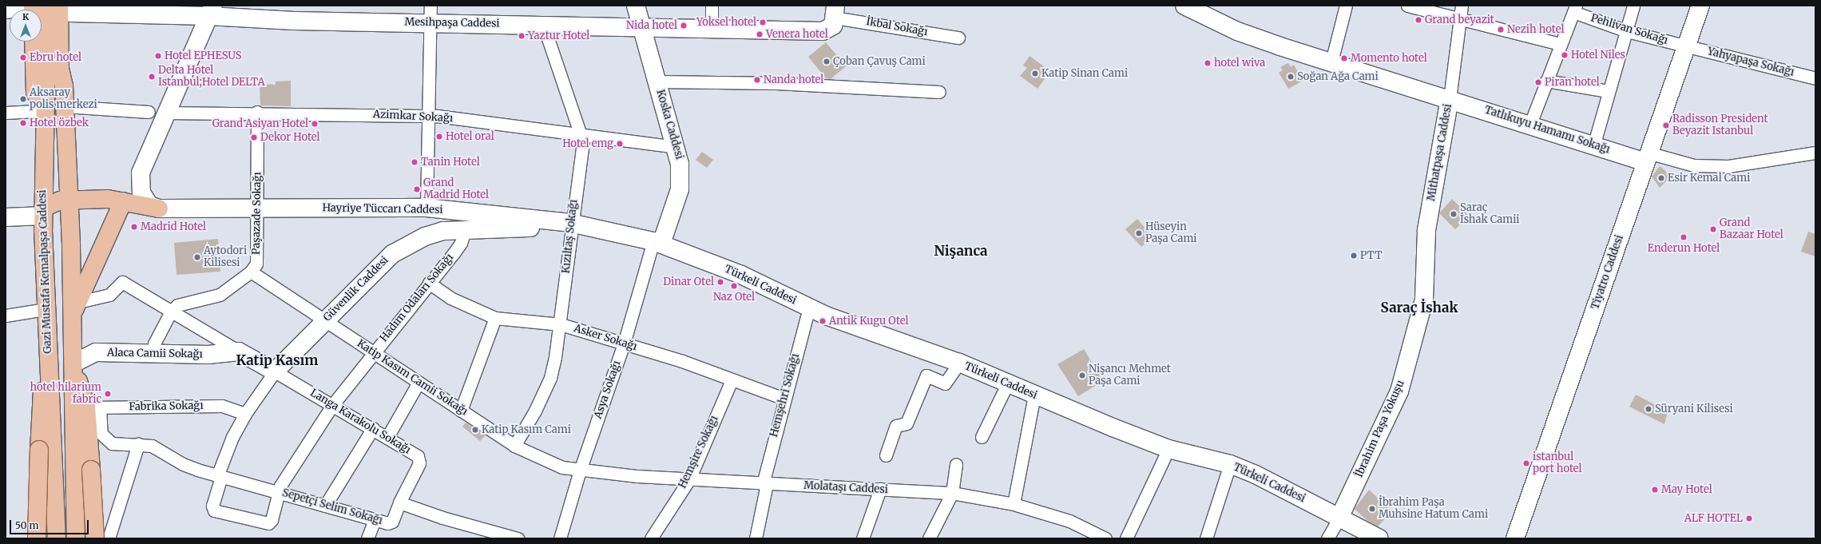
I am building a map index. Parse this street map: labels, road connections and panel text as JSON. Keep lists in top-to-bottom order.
{
  "streets": {
    "main road": ["Gazi Mustafa Kemalpaşa Caddesi"],
    "street": [
      "Mesihpaşa Caddesi",
      "İkbal Sokağı",
      "Pehlivan Sokağı",
      "Yahyapaşa Sokağı",
      "Azimkar Sokağı",
      "Koska Caddesi",
      "Tatlıkuyu Hamamı Sokağı",
      "Mithatpaşa Caddesi",
      "Hayriye Tüccarı Caddesi",
      "Paşazade Sokağı",
      "Kızıltaş Sokağı",
      "Tiyatro Caddesi",
      "Türkeli Caddesi",
      "Güvenlik Caddesi",
      "Hadım Odaları Sokağı",
      "Asker Sokağı",
      "Alaca Camii Sokağı",
      "Katip Kasım Camii Sokağı",
      "Asya Sokağı",
      "Hemşehri Sokağı",
      "Fabrika Sokağı",
      "Langa Karakolu Sokağı",
      "İbrahim Paşa Yokuşu",
      "Hemşire Sokağı",
      "Molataşı Caddesi",
      "Sepetçi Selim Sokağı"
    ]
  },
  "crossings": [
    ["Mesihpaşa Caddesi", "İkbal Sokağı"],
    ["Mesihpaşa Caddesi", "Koska Caddesi"],
    ["Mesihpaşa Caddesi", "Kızıltaş Sokağı"],
    ["Pehlivan Sokağı", "Yahyapaşa Sokağı"],
    ["Pehlivan Sokağı", "Tiyatro Caddesi"],
    ["Yahyapaşa Sokağı", "Tiyatro Caddesi"],
    ["Azimkar Sokağı", "Koska Caddesi"],
    ["Azimkar Sokağı", "Paşazade Sokağı"],
    ["Azimkar Sokağı", "Kızıltaş Sokağı"],
    ["Koska Caddesi", "Hayriye Tüccarı Caddesi"],
    ["Koska Caddesi", "Türkeli Caddesi"],
    ["Koska Caddesi", "Asya Sokağı"],
    ["Tatlıkuyu Hamamı Sokağı", "Mithatpaşa Caddesi"],
    ["Tatlıkuyu Hamamı Sokağı", "Tiyatro Caddesi"],
    ["Mithatpaşa Caddesi", "İbrahim Paşa Yokuşu"],
    ["Hayriye Tüccarı Caddesi", "Paşazade Sokağı"],
    ["Hayriye Tüccarı Caddesi", "Kızıltaş Sokağı"],
    ["Hayriye Tüccarı Caddesi", "Türkeli Caddesi"],
    ["Hayriye Tüccarı Caddesi", "Güvenlik Caddesi"],
    ["Hayriye Tüccarı Caddesi", "Asya Sokağı"],
    ["Paşazade Sokağı", "Katip Kasım Camii Sokağı"],
    ["Kızıltaş Sokağı", "Güvenlik Caddesi"],
    ["Kızıltaş Sokağı", "Asker Sokağı"],
    ["Kızıltaş Sokağı", "Katip Kasım Camii Sokağı"],
    ["Türkeli Caddesi", "Asya Sokağı"],
    ["Türkeli Caddesi", "Hemşehri Sokağı"],
    ["Türkeli Caddesi", "İbrahim Paşa Yokuşu"],
    ["Güvenlik Caddesi", "Hadım Odaları Sokağı"],
    ["Güvenlik Caddesi", "Katip Kasım Camii Sokağı"],
    ["Güvenlik Caddesi", "Fabrika Sokağı"],
    ["Güvenlik Caddesi", "Langa Karakolu Sokağı"],
    ["Güvenlik Caddesi", "Sepetçi Selim Sokağı"],
    ["Hadım Odaları Sokağı", "Asker Sokağı"],
    ["Hadım Odaları Sokağı", "Katip Kasım Camii Sokağı"],
    ["Hadım Odaları Sokağı", "Langa Karakolu Sokağı"],
    ["Hadım Odaları Sokağı", "Sepetçi Selim Sokağı"],
    ["Asker Sokağı", "Asya Sokağı"],
    ["Asker Sokağı", "Hemşehri Sokağı"],
    ["Asker Sokağı", "Hemşire Sokağı"],
    ["Katip Kasım Camii Sokağı", "Asya Sokağı"],
    ["Katip Kasım Camii Sokağı", "Molataşı Caddesi"],
    ["Asya Sokağı", "Molataşı Caddesi"],
    ["Hemşehri Sokağı", "Molataşı Caddesi"],
    ["Fabrika Sokağı", "Sepetçi Selim Sokağı"],
    ["Langa Karakolu Sokağı", "Sepetçi Selim Sokağı"],
    ["Hemşire Sokağı", "Molataşı Caddesi"]
  ],
  "districts": ["Nişanca", "Saraç İshak", "Katip Kasım"],
  "places": [
    "Grand beyazit",
    "Yoksel hotel",
    "Nida hotel",
    "Nezih hotel",
    "Venera hotel",
    "Yaztur Hotel",
    "Hotel Niles",
    "Hotel EPHESUS",
    "Ebru hotel",
    "Momento hotel",
    "Çoban Çavuş Cami",
    "hotel wiva",
    "Katip Sinan Cami",
    "Delta Hotel Istanbul;Hotel DELTA",
    "Soğan Ağa Cami",
    "Nanda hotel",
    "Piran hotel",
    "Aksaray polis merkezi",
    "Hotel özbek",
    "Grand Asiyan Hotel",
    "Radisson President Beyazit Istanbul",
    "Hotel oral",
    "Dekor Hotel",
    "Hotel emg",
    "Tanin Hotel",
    "Esir Kemal Cami",
    "Grand Madrid Hotel",
    "Saraç İshak Camii",
    "Madrid Hotel",
    "Grand Bazaar Hotel",
    "Hüseyin Paşa Cami",
    "Enderun Hotel",
    "PTT",
    "Aytodori Kilisesi",
    "Dinar Otel",
    "Naz Otel",
    "Antik Kugu Otel",
    "Nişancı Mehmet Paşa Cami",
    "hotel hilarium fabric",
    "Süryani Kilisesi",
    "Katip Kasım Cami",
    "istanbul port hotel",
    "May Hotel",
    "İbrahim Paşa Muhsine Hatum Cami",
    "ALF HOTEL"
  ],
  "scale_bar": "50 m",
  "north": "top"
}
